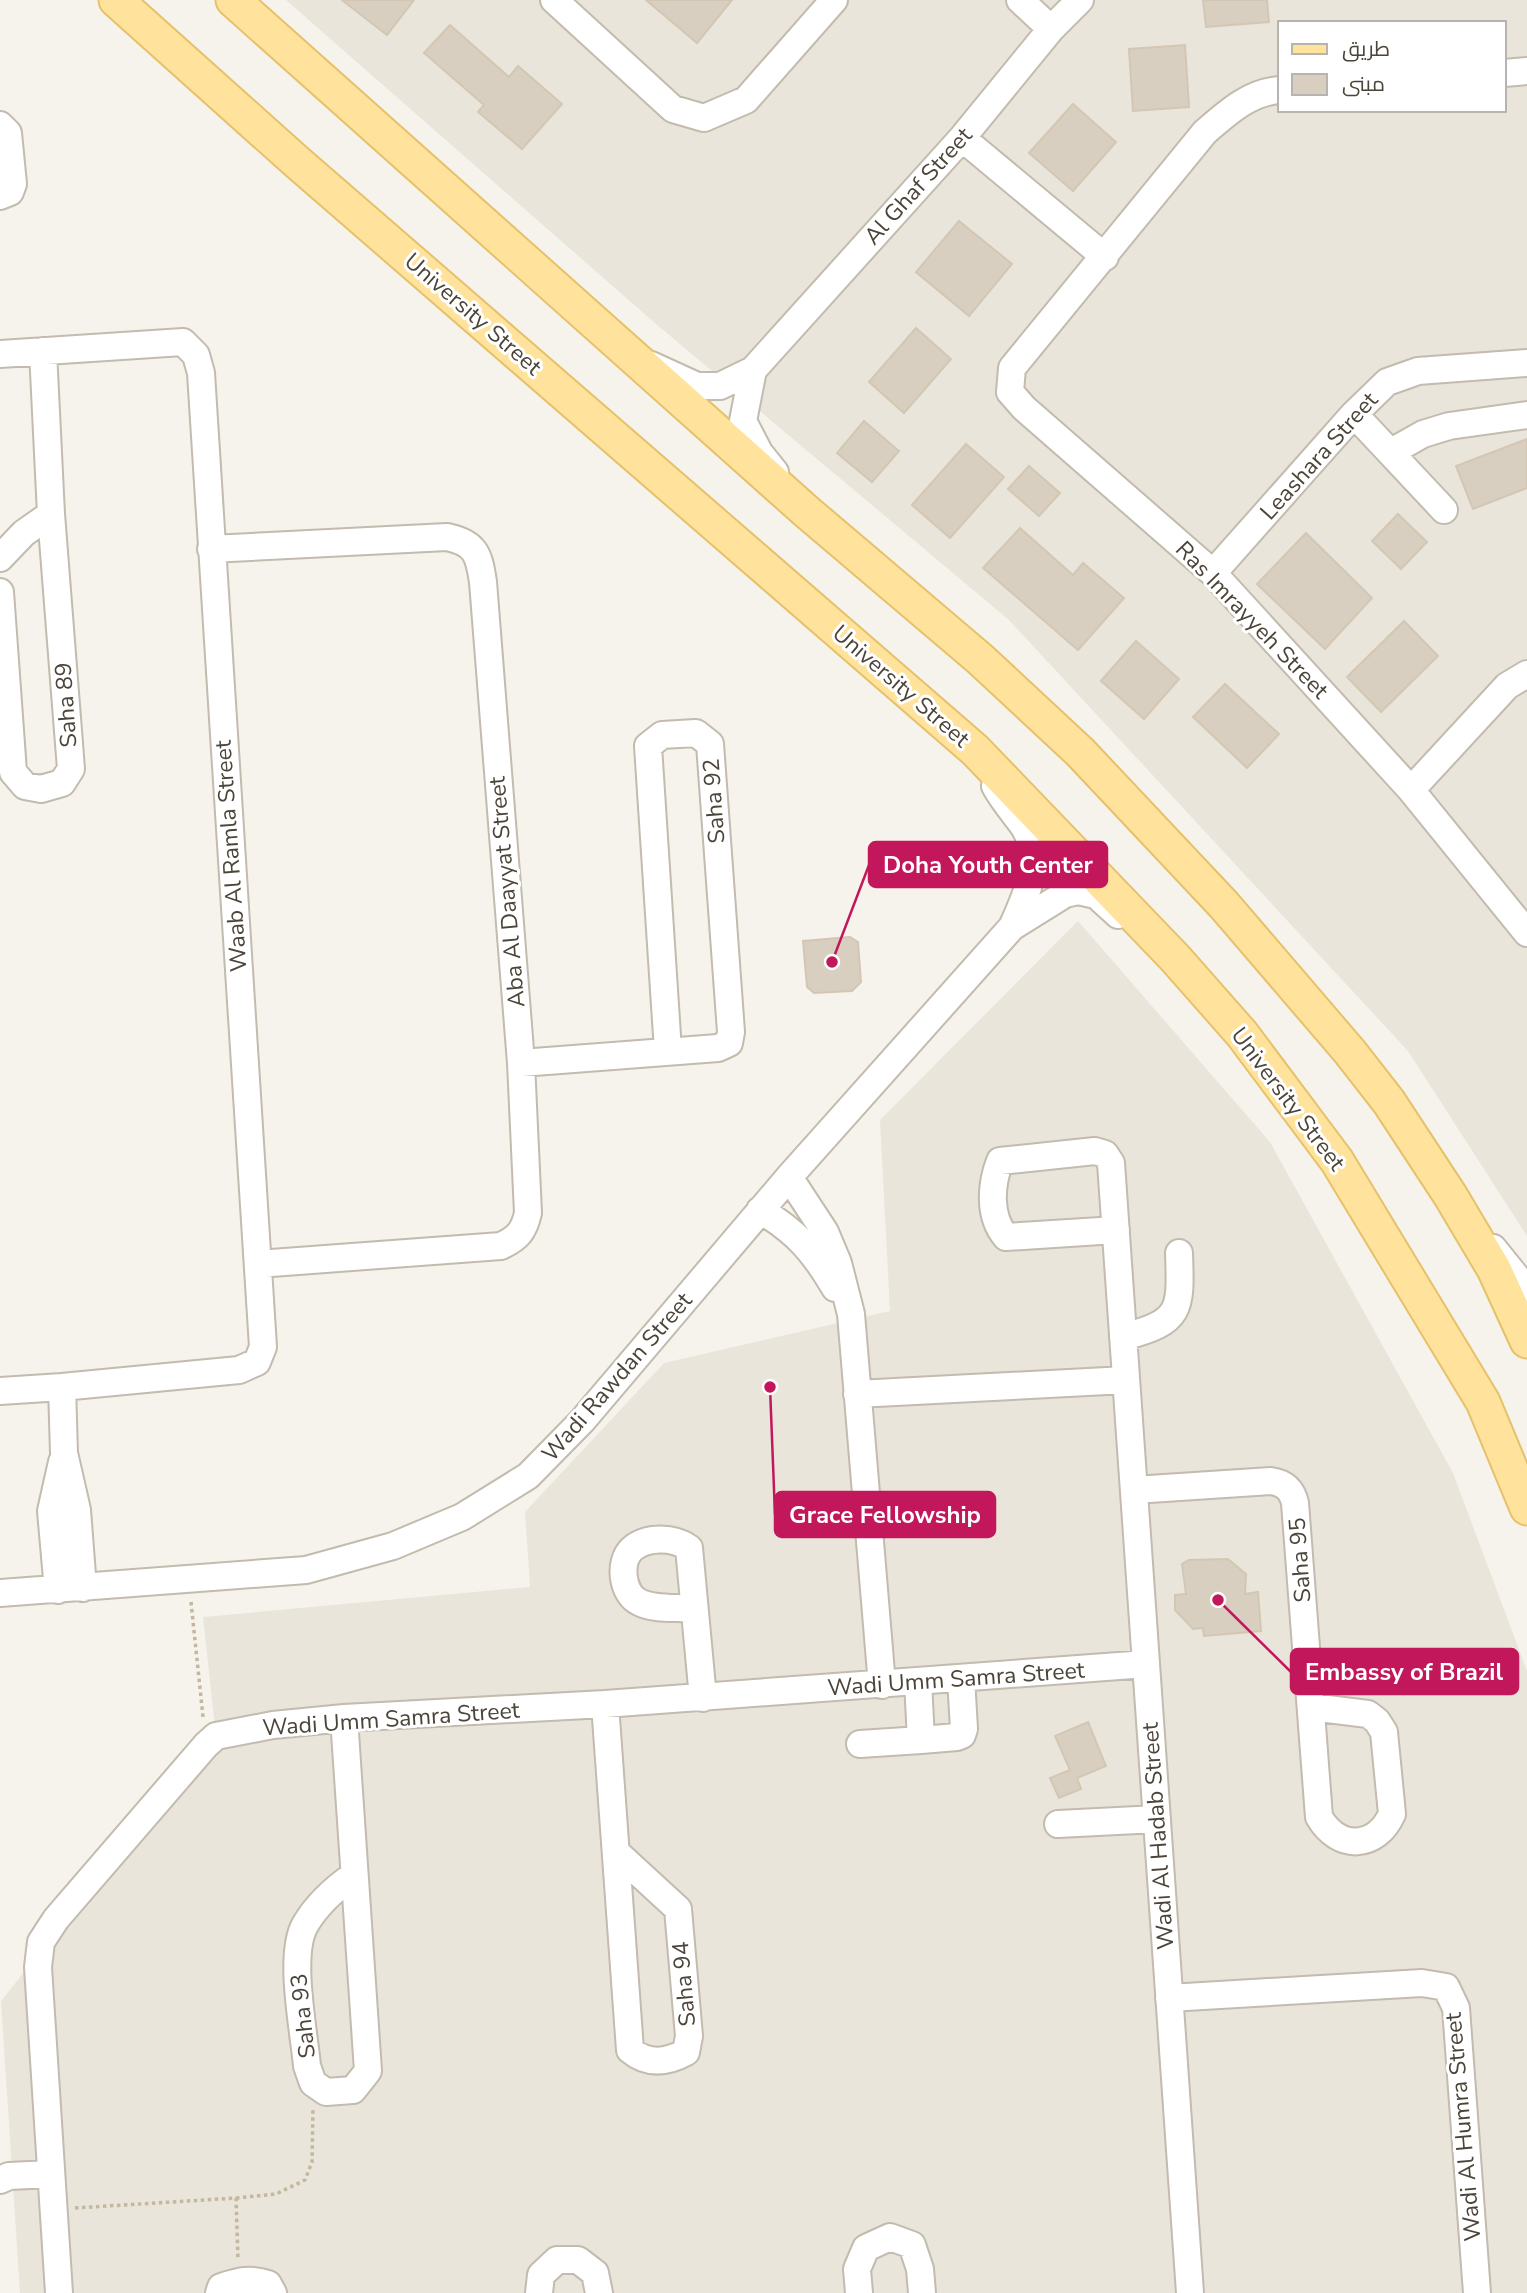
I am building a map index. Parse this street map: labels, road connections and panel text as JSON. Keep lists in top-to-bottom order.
{
  "streets": {
    "main road": ["University Street"],
    "street": [
      "Al Ghaf Street",
      "Leashara Street",
      "Ras Imrayyeh Street",
      "Saha 89",
      "Saha 92",
      "Waab Al Ramla Street",
      "Aba Al Daayyat Street",
      "Wadi Rawdan Street",
      "Saha 95",
      "Wadi Umm Samra Street",
      "Wadi Al Hadab Street",
      "Saha 94",
      "Saha 93",
      "Wadi Al Humra Street"
    ]
  },
  "crossings": [
    ["University Street", "Wadi Rawdan Street"],
    ["Leashara Street", "Ras Imrayyeh Street"],
    ["Saha 89", "Waab Al Ramla Street"],
    ["Saha 92", "Aba Al Daayyat Street"],
    ["Waab Al Ramla Street", "Aba Al Daayyat Street"],
    ["Saha 95", "Wadi Al Hadab Street"],
    ["Wadi Umm Samra Street", "Wadi Al Hadab Street"],
    ["Wadi Umm Samra Street", "Saha 94"],
    ["Wadi Umm Samra Street", "Saha 93"],
    ["Wadi Al Hadab Street", "Wadi Al Humra Street"]
  ],
  "places": ["Doha Youth Center", "Grace Fellowship", "Embassy of Brazil"],
  "legend": ["طريق", "مبنى"]
}
